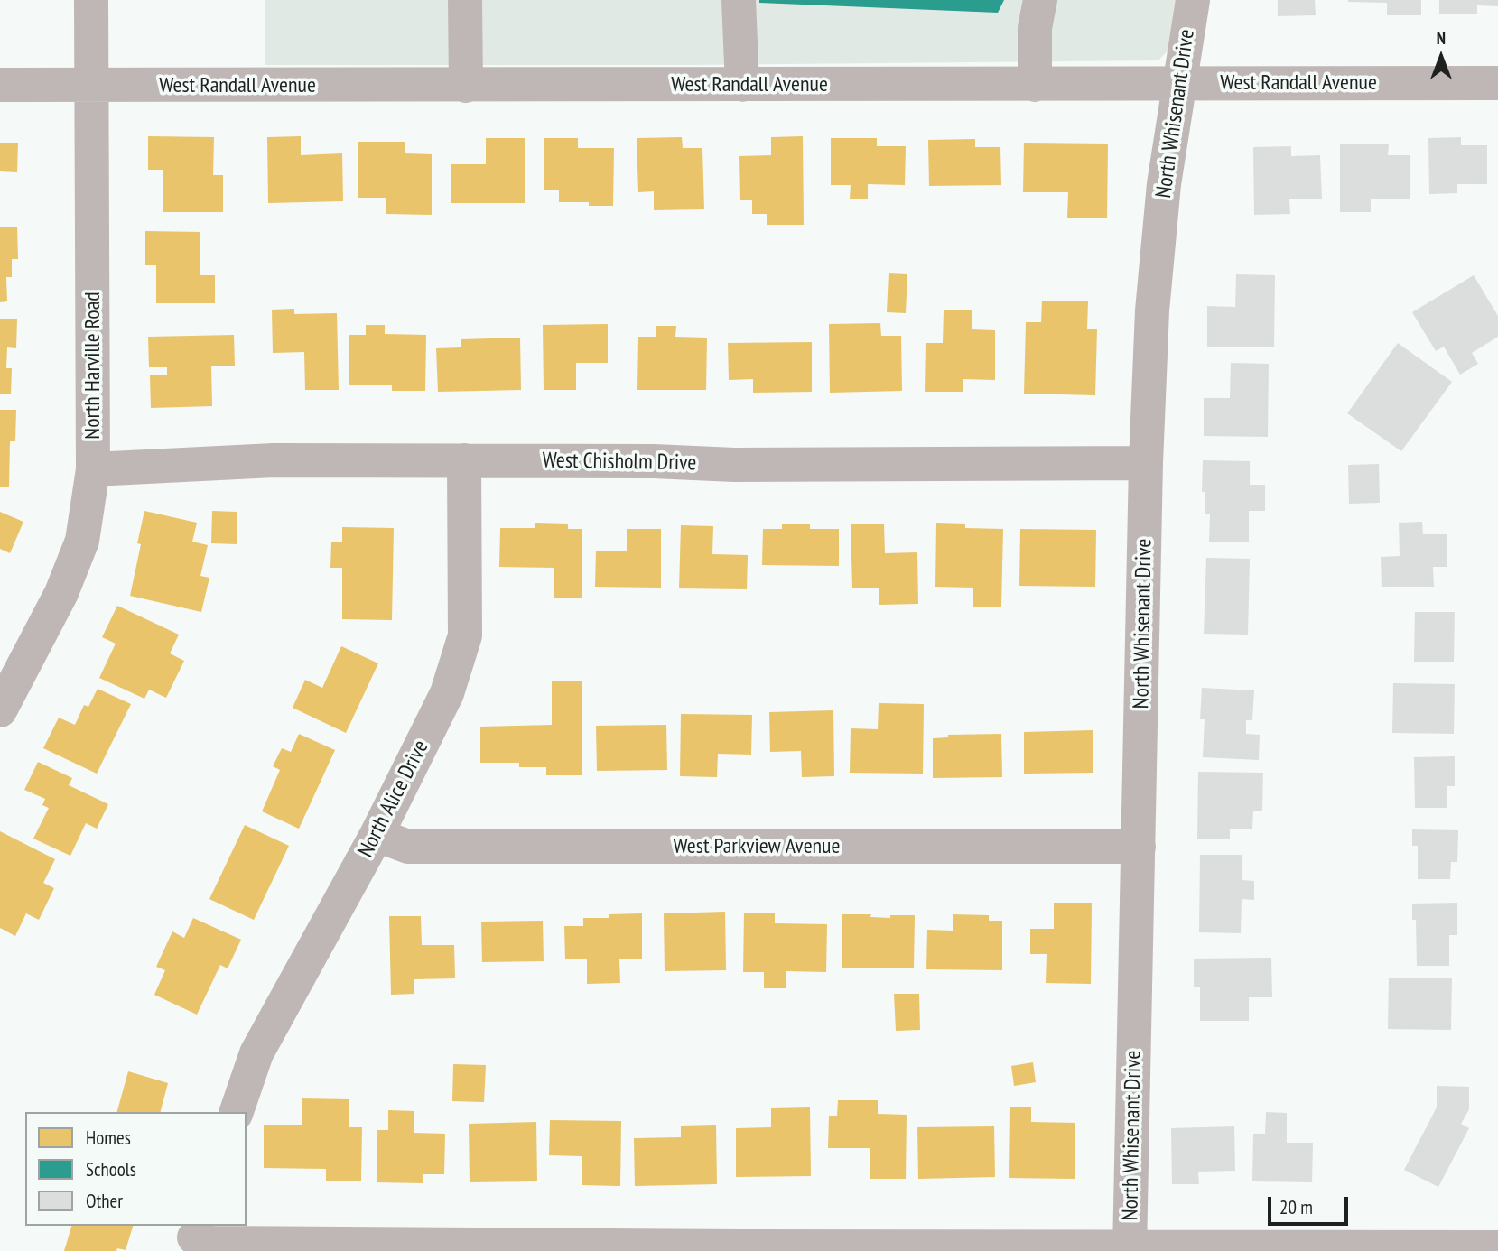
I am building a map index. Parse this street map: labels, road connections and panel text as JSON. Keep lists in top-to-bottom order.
{
  "streets": {
    "street": [
      "West Randall Avenue",
      "North Whisenant Drive",
      "North Harville Road",
      "West Chisholm Drive",
      "North Alice Drive",
      "West Parkview Avenue"
    ]
  },
  "crossings": [
    ["West Randall Avenue", "North Whisenant Drive"],
    ["West Randall Avenue", "North Harville Road"],
    ["North Whisenant Drive", "West Chisholm Drive"],
    ["North Whisenant Drive", "West Parkview Avenue"],
    ["North Harville Road", "West Chisholm Drive"],
    ["West Chisholm Drive", "North Alice Drive"],
    ["North Alice Drive", "West Parkview Avenue"]
  ],
  "legend": ["Homes", "Schools", "Other"],
  "scale_bar": "20 m",
  "north": "top"
}
